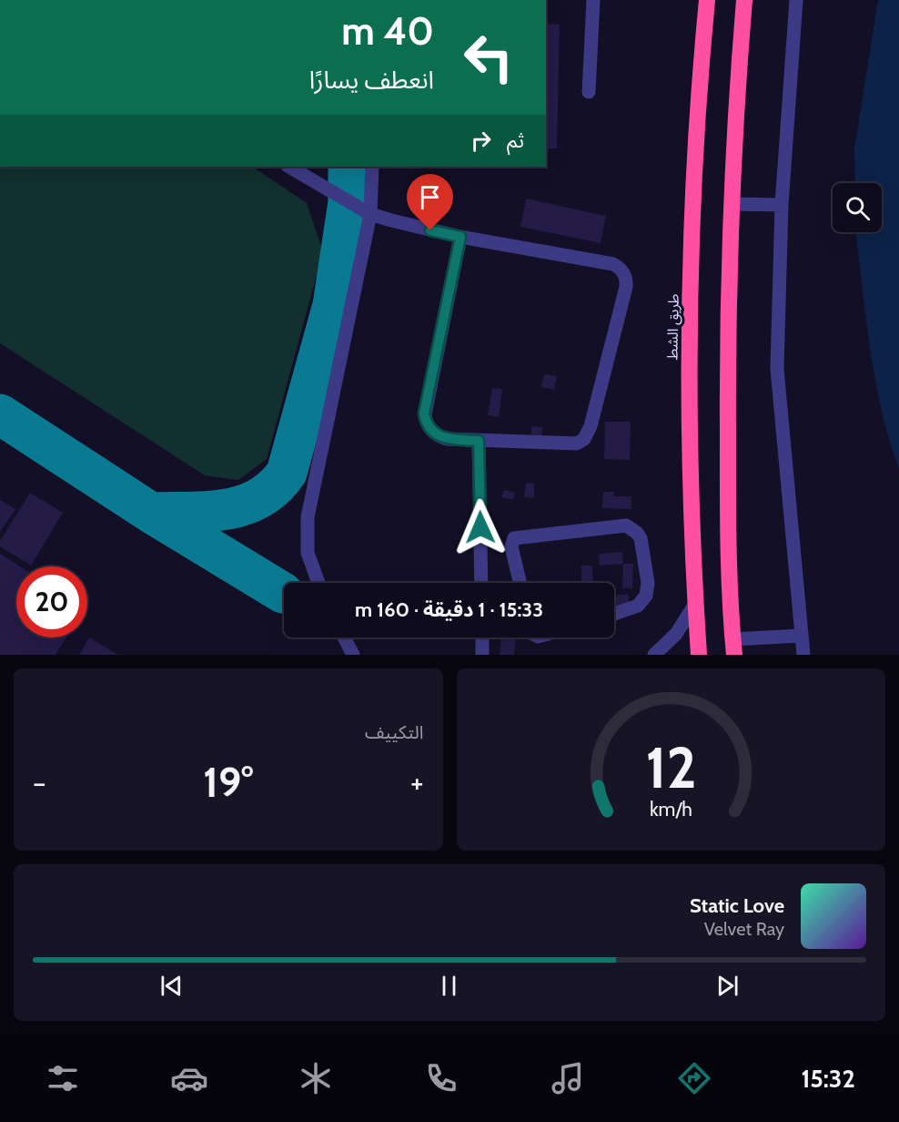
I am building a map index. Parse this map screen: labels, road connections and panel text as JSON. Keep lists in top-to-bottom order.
{
  "streets": {
    "highway": ["طريق الشط"]
  },
  "page": {
    "turn": ["40 m", "انعطف يسارًا"],
    "then": "ثم",
    "limit": "20",
    "trip": "15:33 · 1 دقيقة · 160 m",
    "tile": "التكييف",
    "heat": ["−", "19°", "+"],
    "song": ["Static Love", "Velvet Ray"],
    "tabs": "15:32",
    "gauge": ["12", "km/h"]
  }
}
